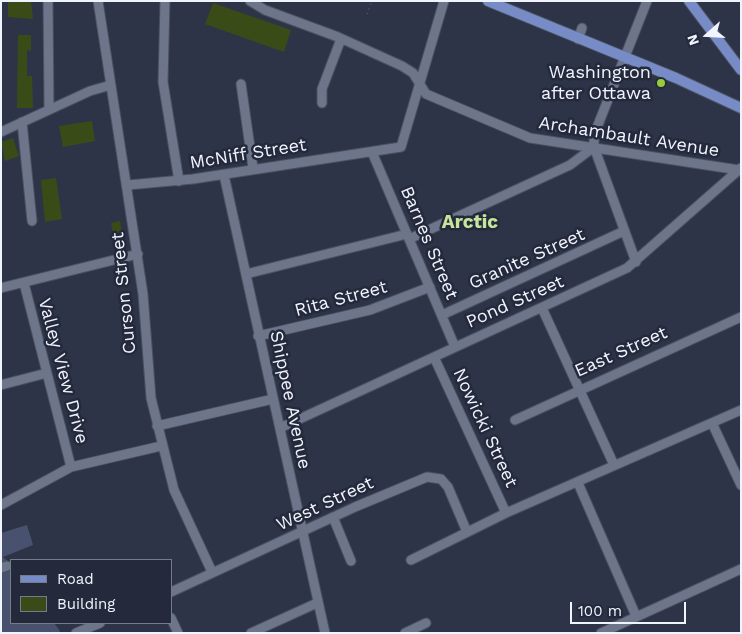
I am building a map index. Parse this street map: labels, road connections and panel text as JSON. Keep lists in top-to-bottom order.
{
  "streets": {
    "street": [
      "Archambault Avenue",
      "McNiff Street",
      "Barnes Street",
      "Granite Street",
      "Curson Street",
      "Rita Street",
      "Pond Street",
      "East Street",
      "Valley View Drive",
      "Shippee Avenue",
      "Nowicki Street",
      "West Street"
    ]
  },
  "crossings": [
    ["Archambault Avenue", "McNiff Street"],
    ["Archambault Avenue", "Pond Street"],
    ["McNiff Street", "Barnes Street"],
    ["McNiff Street", "Curson Street"],
    ["McNiff Street", "Shippee Avenue"],
    ["Barnes Street", "Granite Street"],
    ["Barnes Street", "Rita Street"],
    ["Barnes Street", "Pond Street"],
    ["Curson Street", "West Street"],
    ["Rita Street", "Shippee Avenue"],
    ["Pond Street", "Shippee Avenue"],
    ["Pond Street", "Nowicki Street"],
    ["Shippee Avenue", "West Street"]
  ],
  "districts": ["Arctic"],
  "places": ["Washington after Ottawa"],
  "legend": ["Road", "Building"],
  "scale_bar": "100 m",
  "north": "left"
}
